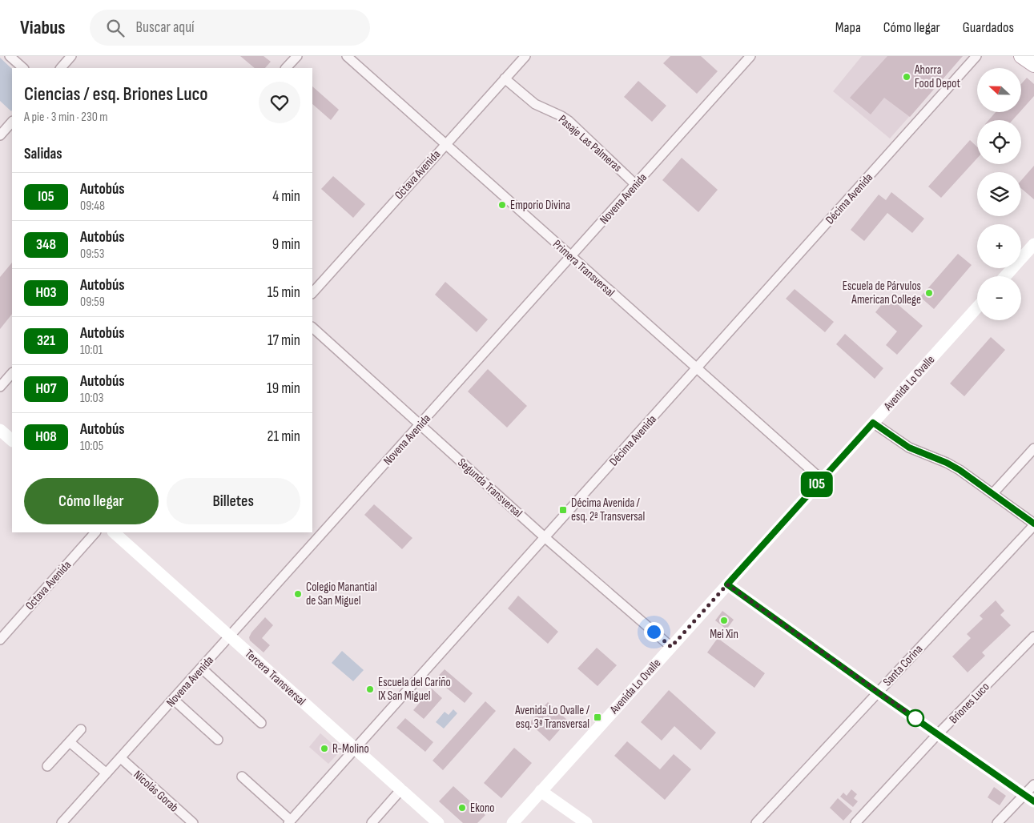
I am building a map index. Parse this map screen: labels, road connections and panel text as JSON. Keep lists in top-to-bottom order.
{
  "streets": {
    "street": [
      "Pasaje Las Palmeras",
      "Octava Avenida",
      "Novena Avenida",
      "Décima Avenida",
      "Primera Transversal",
      "Avenida Lo Ovalle",
      "Segunda Transversal",
      "Santa Corina",
      "Tercera Transversal",
      "Briones Luco",
      "Nicolás Gorab"
    ]
  },
  "crossings": [
    ["Pasaje Las Palmeras", "Octava Avenida"],
    ["Pasaje Las Palmeras", "Novena Avenida"],
    ["Octava Avenida", "Primera Transversal"],
    ["Novena Avenida", "Primera Transversal"],
    ["Novena Avenida", "Segunda Transversal"],
    ["Novena Avenida", "Tercera Transversal"],
    ["Novena Avenida", "Nicolás Gorab"],
    ["Décima Avenida", "Primera Transversal"],
    ["Décima Avenida", "Segunda Transversal"],
    ["Décima Avenida", "Tercera Transversal"],
    ["Primera Transversal", "Avenida Lo Ovalle"],
    ["Avenida Lo Ovalle", "Segunda Transversal"]
  ],
  "places": {
    "other": [
      "Ahorra Food Depot",
      "Emporio Divina",
      "Escuela de Párvulos American College",
      "Colegio Manantial de San Miguel",
      "Mei Xin",
      "Escuela del Cariño IX San Miguel",
      "R-Molino",
      "Ekono"
    ],
    "transit": ["Décima Avenida / esq. 2ª Transversal", "Avenida Lo Ovalle / esq. 3ª Transversal"]
  },
  "lines": ["bus line I05"],
  "north": "left",
  "page": {
    "header": "Viabus",
    "search": "Buscar aquí",
    "nav": ["Mapa", "Cómo llegar", "Guardados"],
    "on_map": "I05",
    "map_buttons": ["+", "−"],
    "heading": [
      ["Ciencias / esq. Briones Luco", "A pie · 3 min · 230 m"],
      "Salidas"
    ],
    "list": [
      {
        "mark": "I05",
        "name": "Autobús",
        "note": "09:48",
        "value": "4 min"
      },
      {
        "mark": "348",
        "name": "Autobús",
        "note": "09:53",
        "value": "9 min"
      },
      {
        "mark": "H03",
        "name": "Autobús",
        "note": "09:59",
        "value": "15 min"
      },
      {
        "mark": "321",
        "name": "Autobús",
        "note": "10:01",
        "value": "17 min"
      },
      {
        "mark": "H07",
        "name": "Autobús",
        "note": "10:03",
        "value": "19 min"
      },
      {
        "mark": "H08",
        "name": "Autobús",
        "note": "10:05",
        "value": "21 min"
      }
    ],
    "buttons": ["Cómo llegar", "Billetes"]
  }
}
